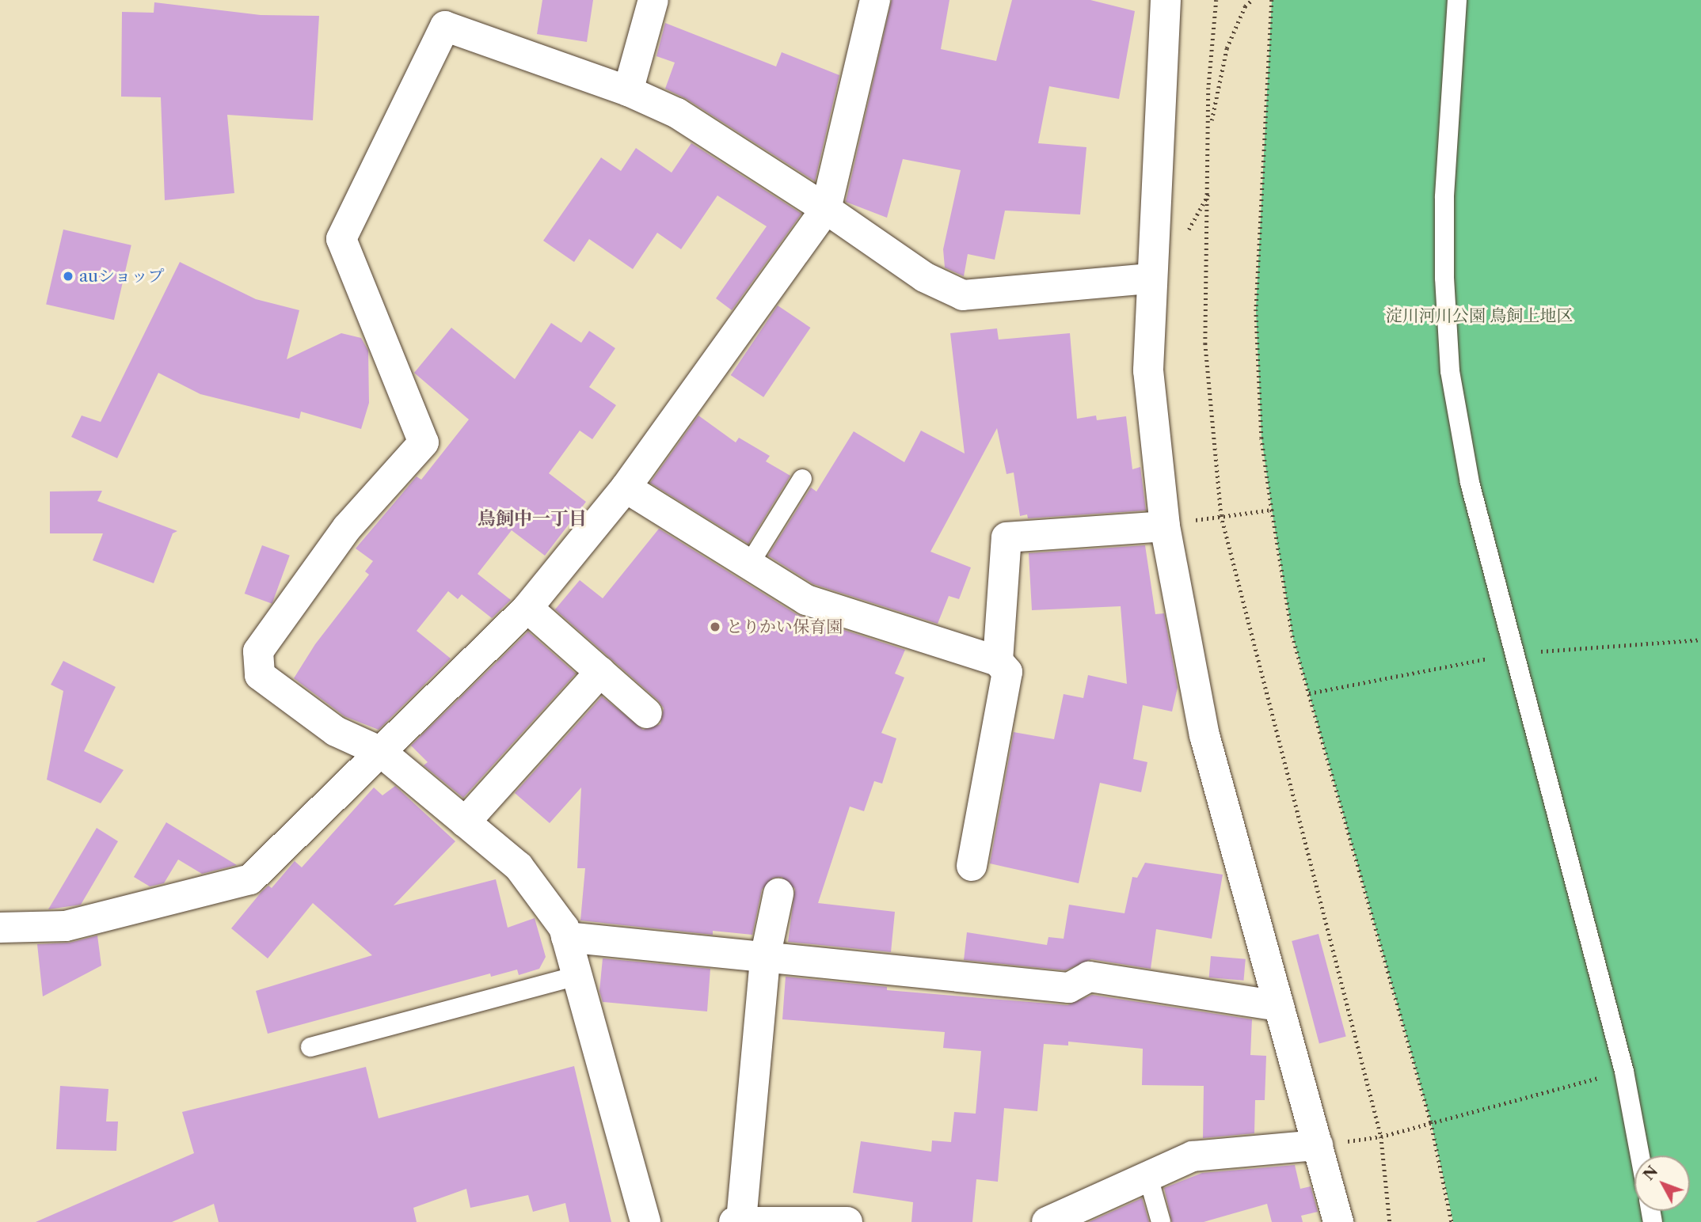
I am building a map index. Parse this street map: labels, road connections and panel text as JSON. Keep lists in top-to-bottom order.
{
  "districts": ["鳥飼中一丁目"],
  "parks": ["淀川河川公園 鳥飼上地区"],
  "places": ["auショップ", "とりかい保育園"],
  "north": "top left"
}
